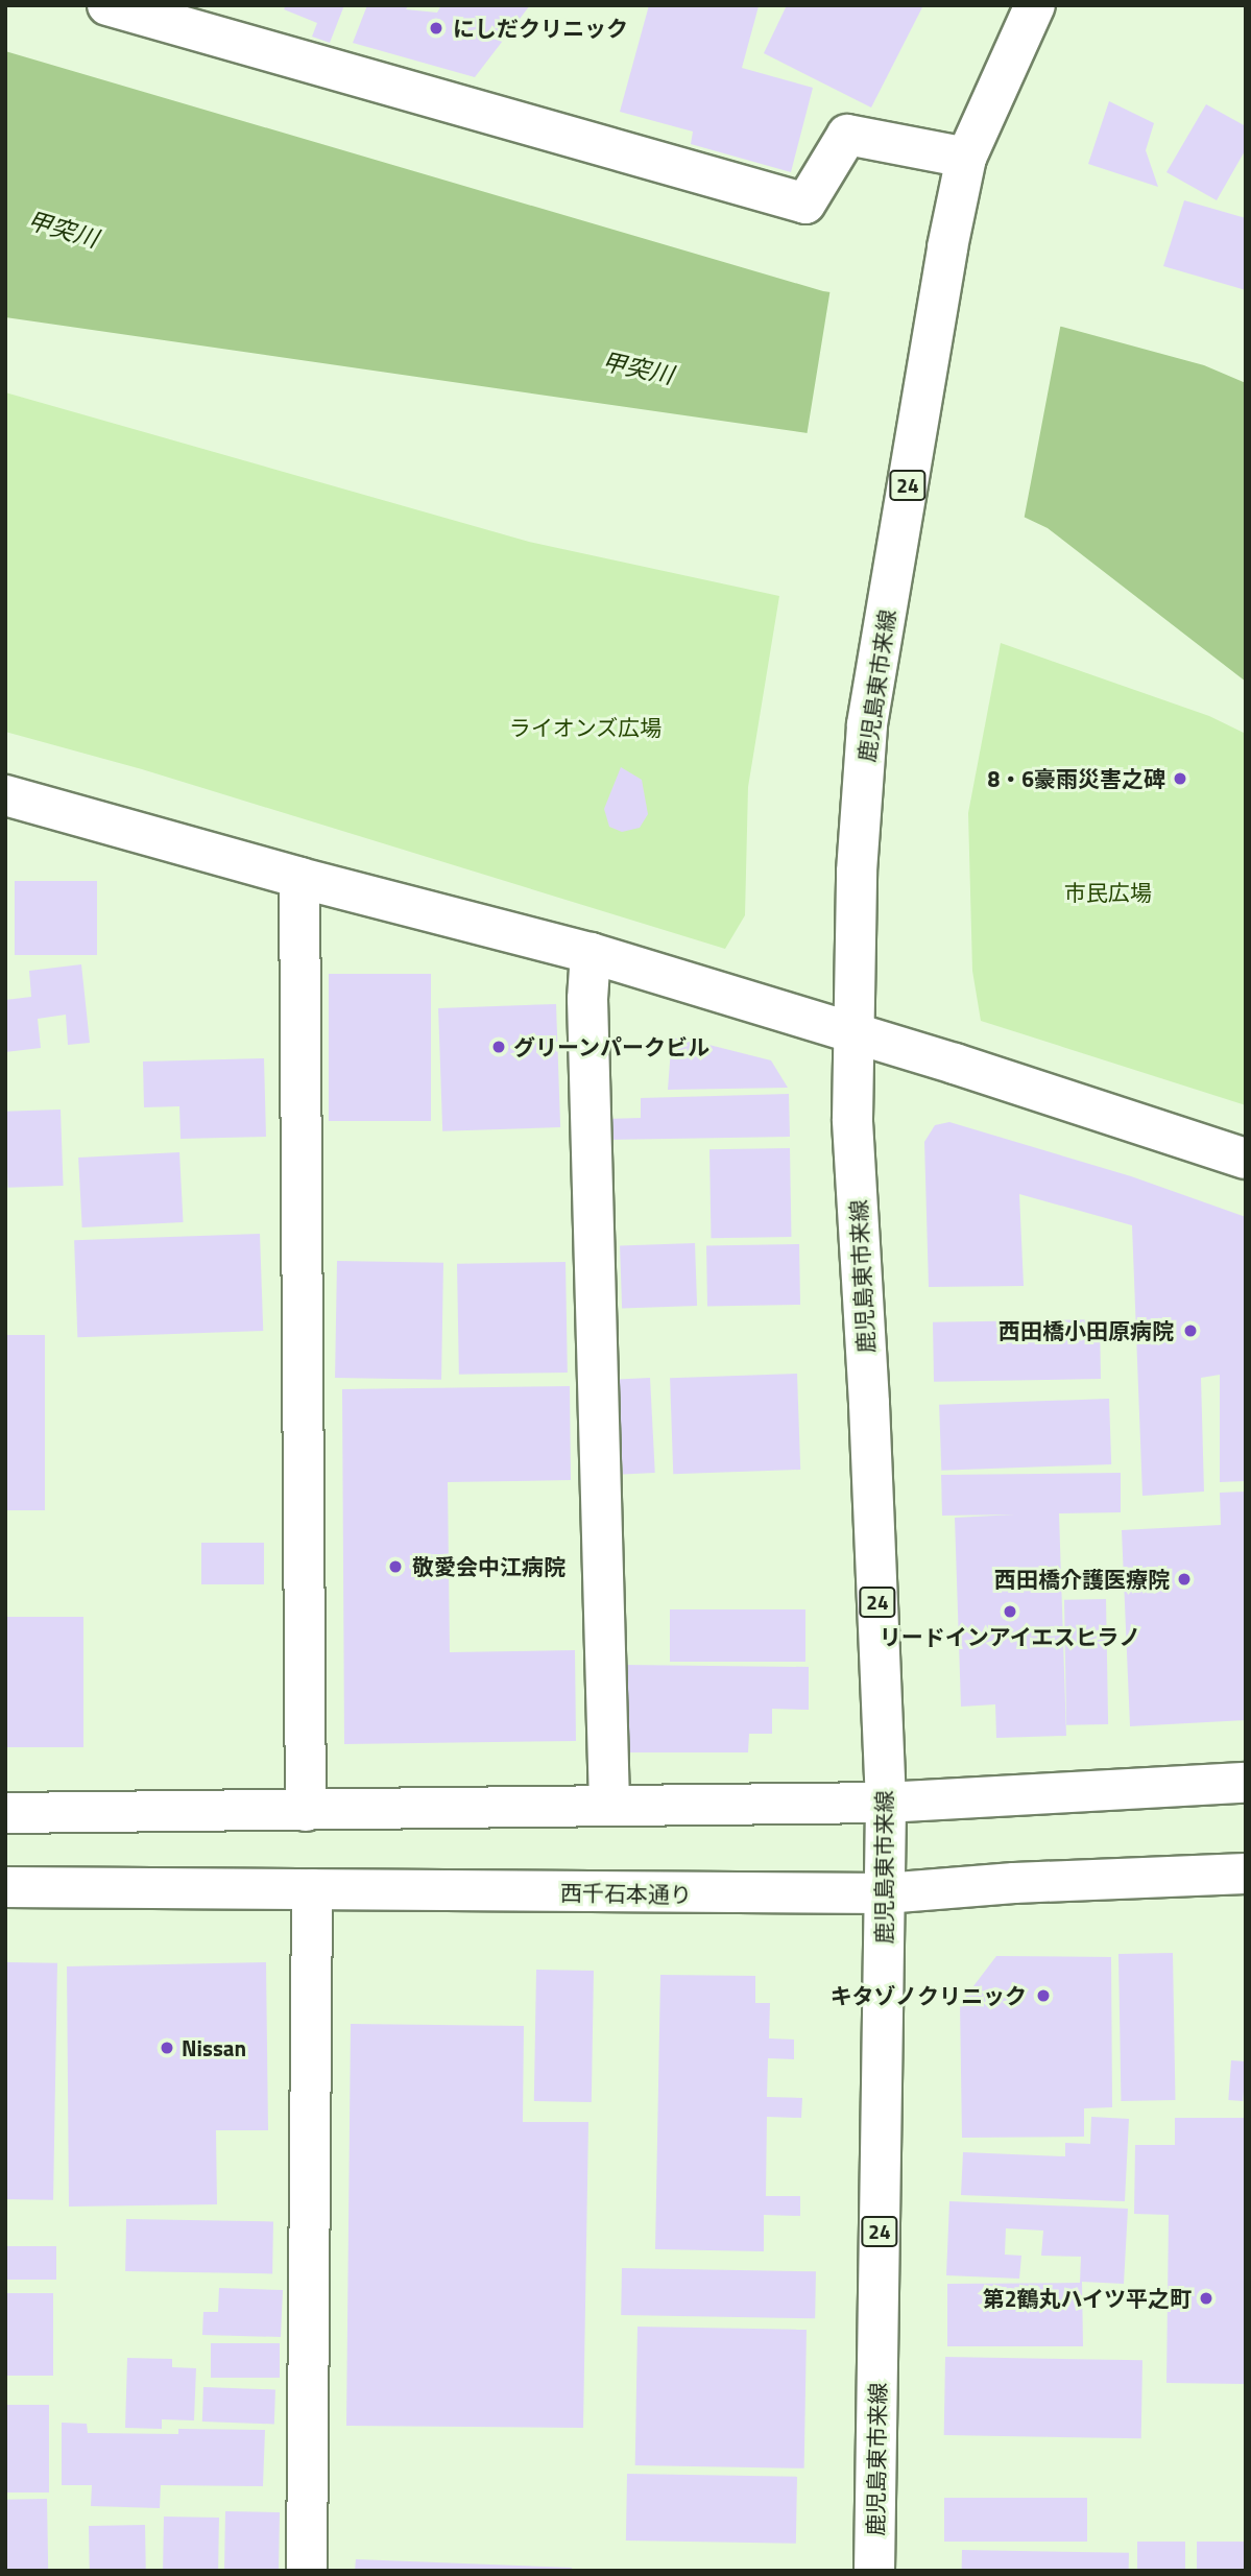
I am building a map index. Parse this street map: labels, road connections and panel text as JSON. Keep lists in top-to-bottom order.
{
  "streets": {
    "street": ["24", "鹿児島東市来線", "西千石本通り"]
  },
  "crossings": [
    ["鹿児島東市来線", "西千石本通り"]
  ],
  "water": ["甲突川"],
  "parks": ["ライオンズ広場", "市民広場"],
  "places": [
    "にしだクリニック",
    "8・6豪雨災害之碑",
    "グリーンパークビル",
    "西田橋小田原病院",
    "敬愛会中江病院",
    "西田橋介護医療院",
    "リードインアイエスヒラノ",
    "キタゾノクリニック",
    "Nissan",
    "第2鶴丸ハイツ平之町"
  ]
}
